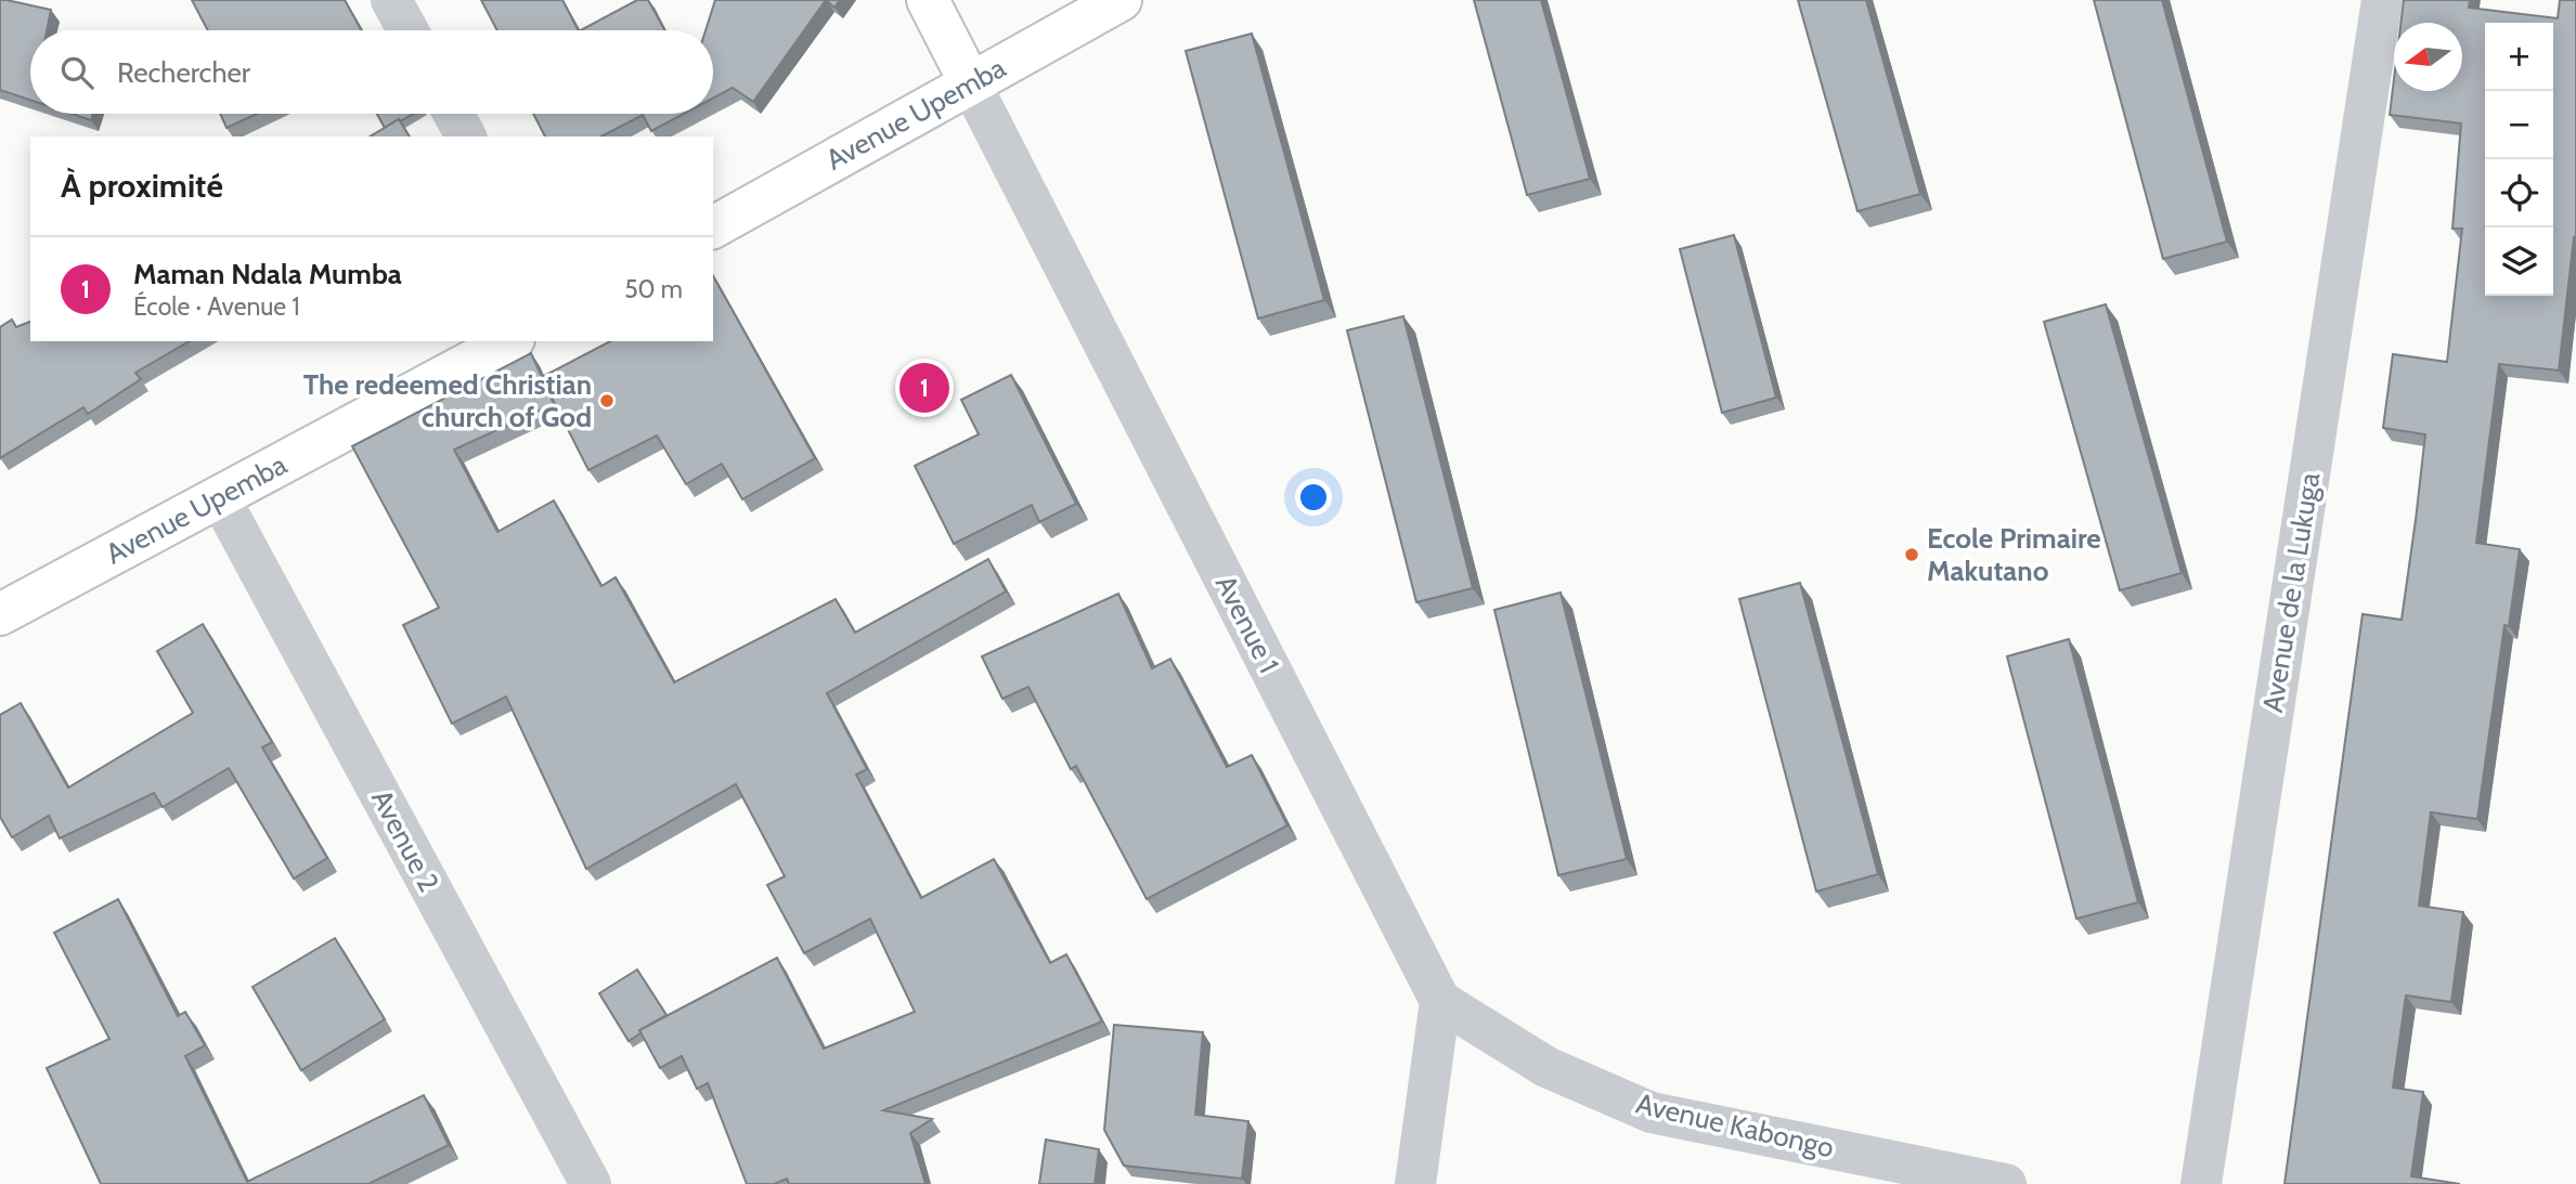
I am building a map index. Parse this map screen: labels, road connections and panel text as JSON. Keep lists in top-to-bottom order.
{
  "streets": {
    "street": [
      "Avenue Upemba",
      "Avenue de la Lukuga",
      "Avenue 1",
      "Avenue 2",
      "Avenue Kabongo"
    ]
  },
  "crossings": [
    ["Avenue Upemba", "Avenue 1"],
    ["Avenue Upemba", "Avenue 2"],
    ["Avenue 1", "Avenue Kabongo"]
  ],
  "places": ["The redeemed Christian church of God", "Ecole Primaire Makutano"],
  "north": "left",
  "page": {
    "map_buttons": ["+", "−"],
    "search": "Rechercher",
    "heading": "À proximité",
    "list": [
      {
        "mark": "1",
        "name": "Maman Ndala Mumba",
        "note": "École · Avenue 1",
        "value": "50 m"
      }
    ],
    "pins": "1"
  }
}
